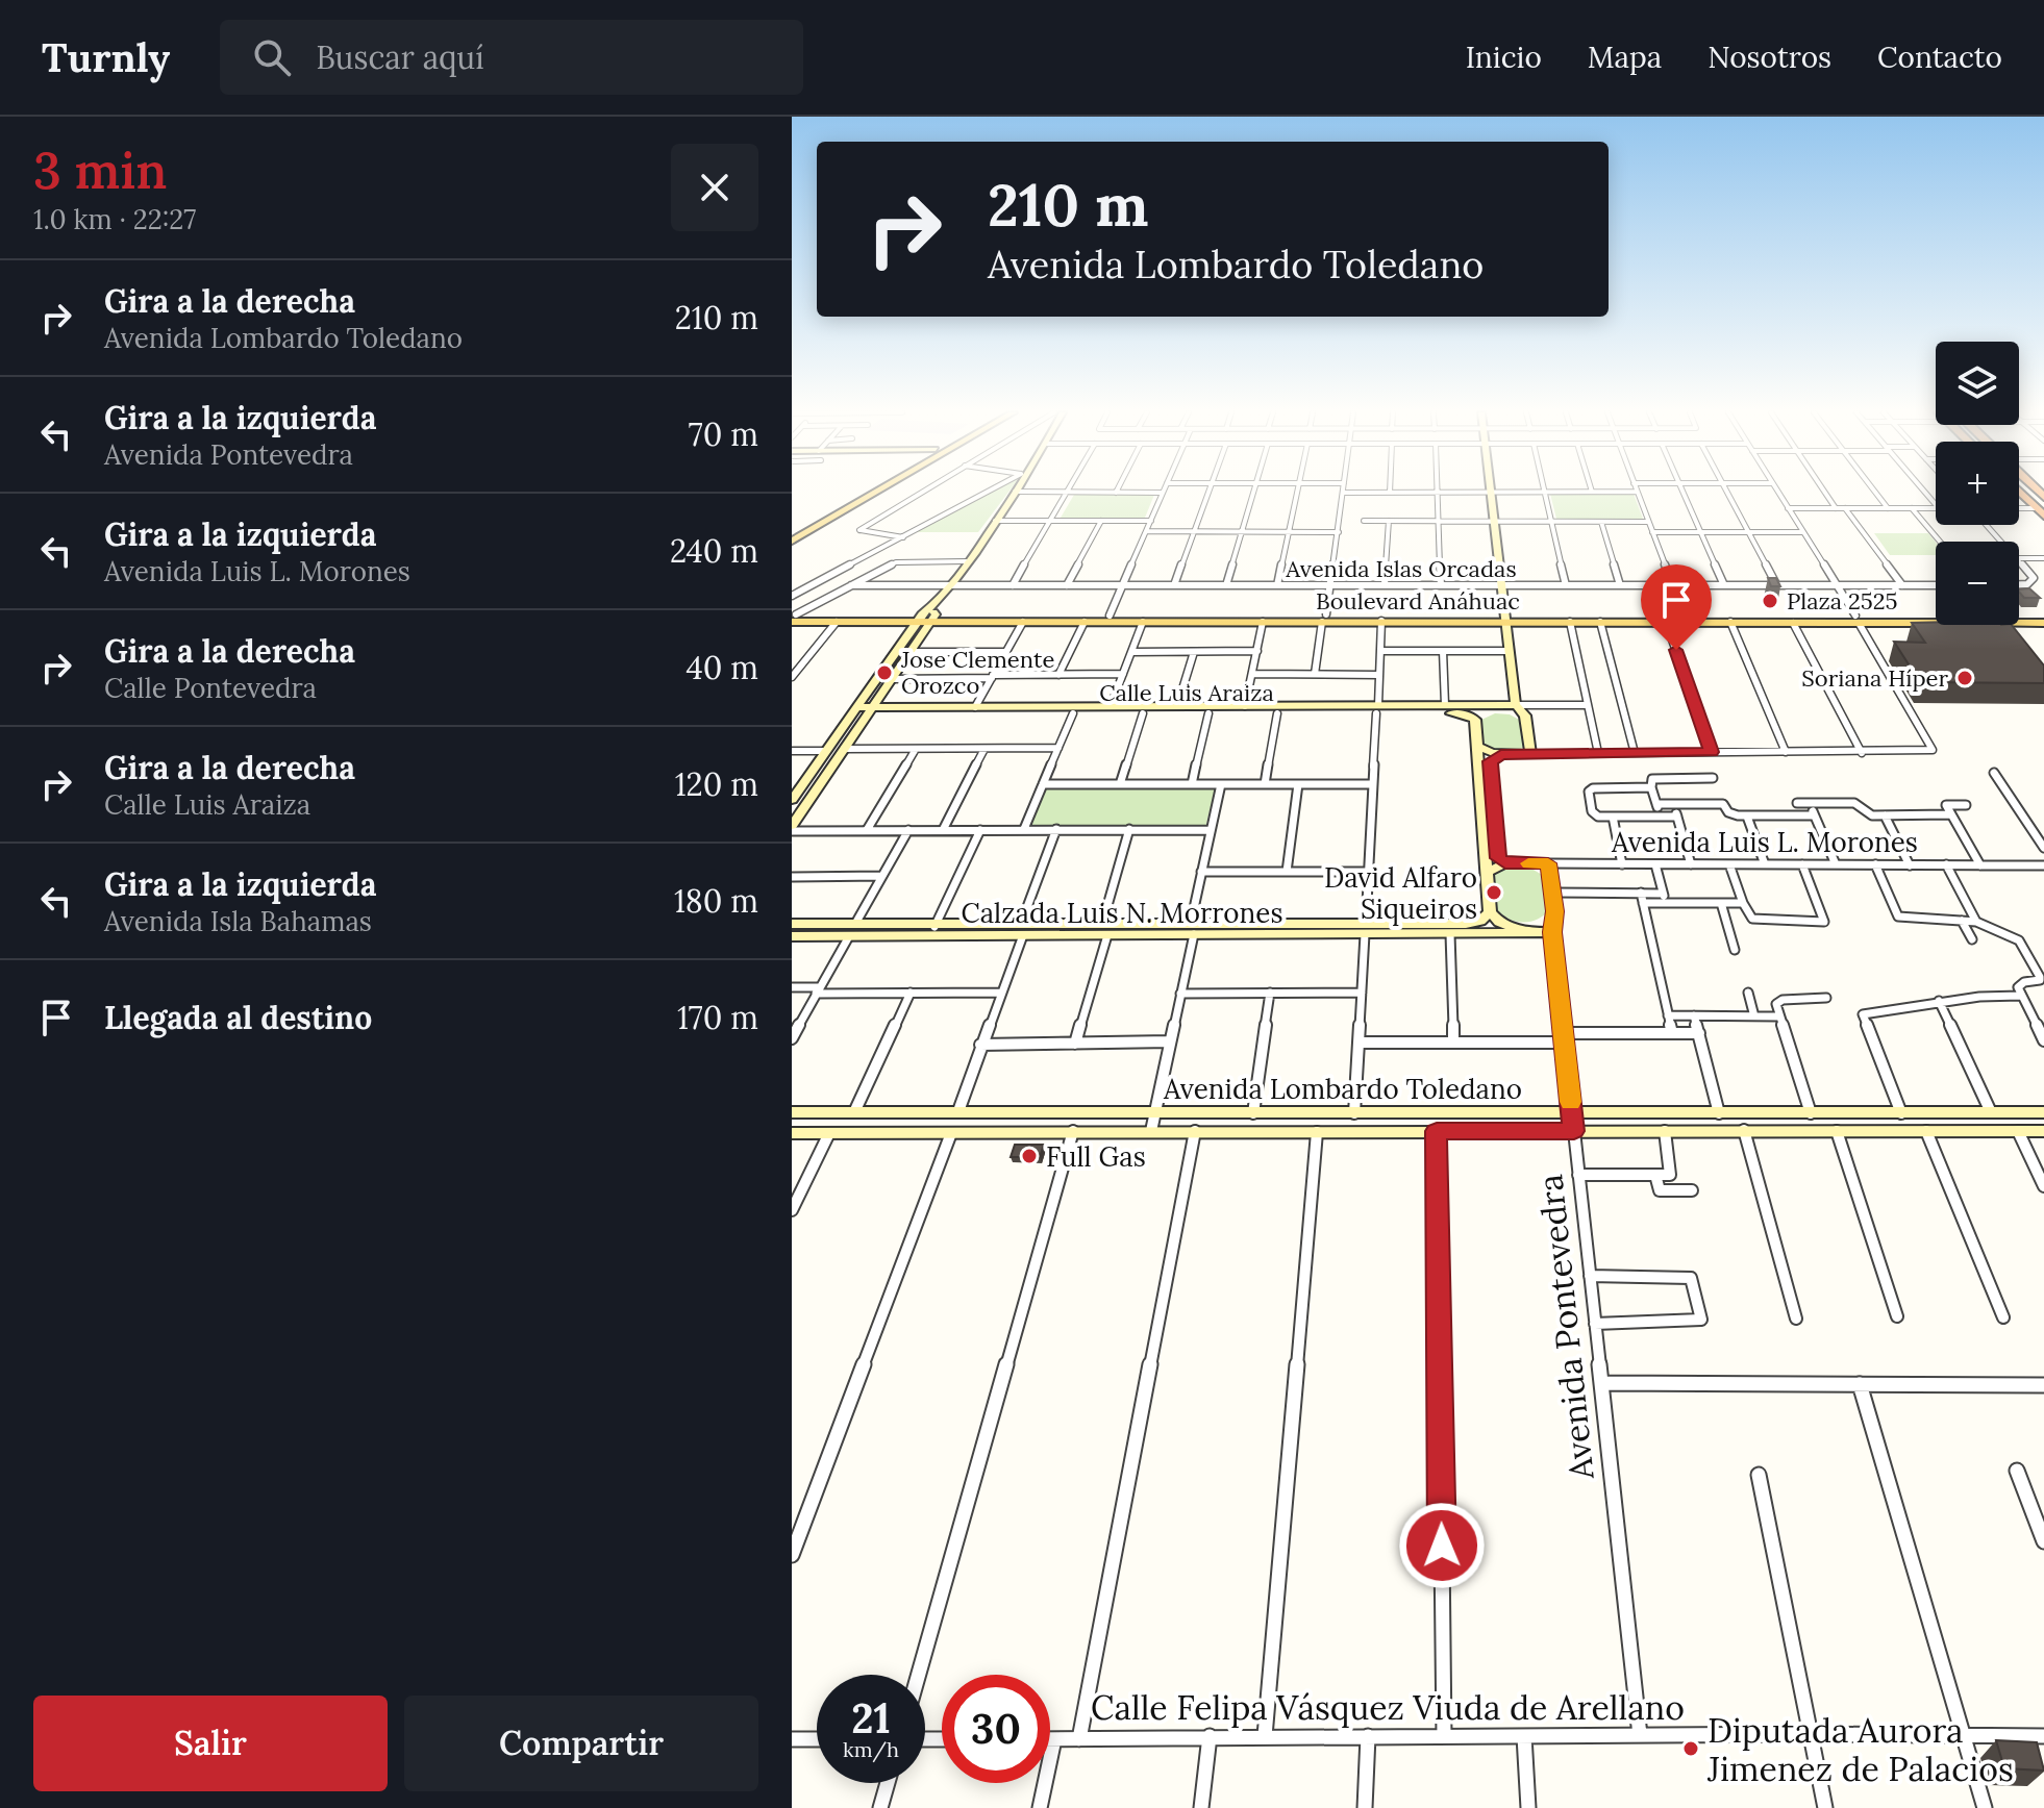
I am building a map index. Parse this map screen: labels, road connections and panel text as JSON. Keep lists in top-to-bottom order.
{
  "streets": {
    "main road": ["Boulevard Anáhuac"],
    "street": [
      "Avenida Islas Orcadas",
      "Calle Luis Araiza",
      "Avenida Luis L. Morones",
      "Calzada Luis N. Morrones",
      "Avenida Lombardo Toledano",
      "Avenida Pontevedra",
      "Calle Felipa Vásquez Viuda de Arellano"
    ]
  },
  "crossings": [
    ["Avenida Luis L. Morones", "Calzada Luis N. Morrones"],
    ["Avenida Luis L. Morones", "Avenida Pontevedra"],
    ["Calzada Luis N. Morrones", "Avenida Pontevedra"],
    ["Avenida Lombardo Toledano", "Avenida Pontevedra"],
    ["Avenida Pontevedra", "Calle Felipa Vásquez Viuda de Arellano"]
  ],
  "places": [
    "Plaza 2525",
    "Jose Clemente Orozco",
    "Soriana Híper",
    "David Alfaro Siqueiros",
    "Full Gas",
    "Diputada Aurora Jimenez de Palacios"
  ],
  "page": {
    "header": "Turnly",
    "search": "Buscar aquí",
    "nav": [
      "Inicio",
      "Mapa",
      "Nosotros",
      "Contacto"
    ],
    "heading": ["3 min", "1.0 km · 22:27"],
    "turn": ["210 m", "Avenida Lombardo Toledano"],
    "list": [
      {
        "name": "Gira a la derecha",
        "note": "Avenida Lombardo Toledano",
        "value": "210 m"
      },
      {
        "name": "Gira a la izquierda",
        "note": "Avenida Pontevedra",
        "value": "70 m"
      },
      {
        "name": "Gira a la izquierda",
        "note": "Avenida Luis L. Morones",
        "value": "240 m"
      },
      {
        "name": "Gira a la derecha",
        "note": "Calle Pontevedra",
        "value": "40 m"
      },
      {
        "name": "Gira a la derecha",
        "note": "Calle Luis Araiza",
        "value": "120 m"
      },
      {
        "name": "Gira a la izquierda",
        "note": "Avenida Isla Bahamas",
        "value": "180 m"
      },
      {
        "name": "Llegada al destino",
        "value": "170 m"
      }
    ],
    "map_buttons": ["+", "−"],
    "speed": "21 km/h",
    "limit": "30",
    "buttons": ["Salir", "Compartir"]
  }
}
